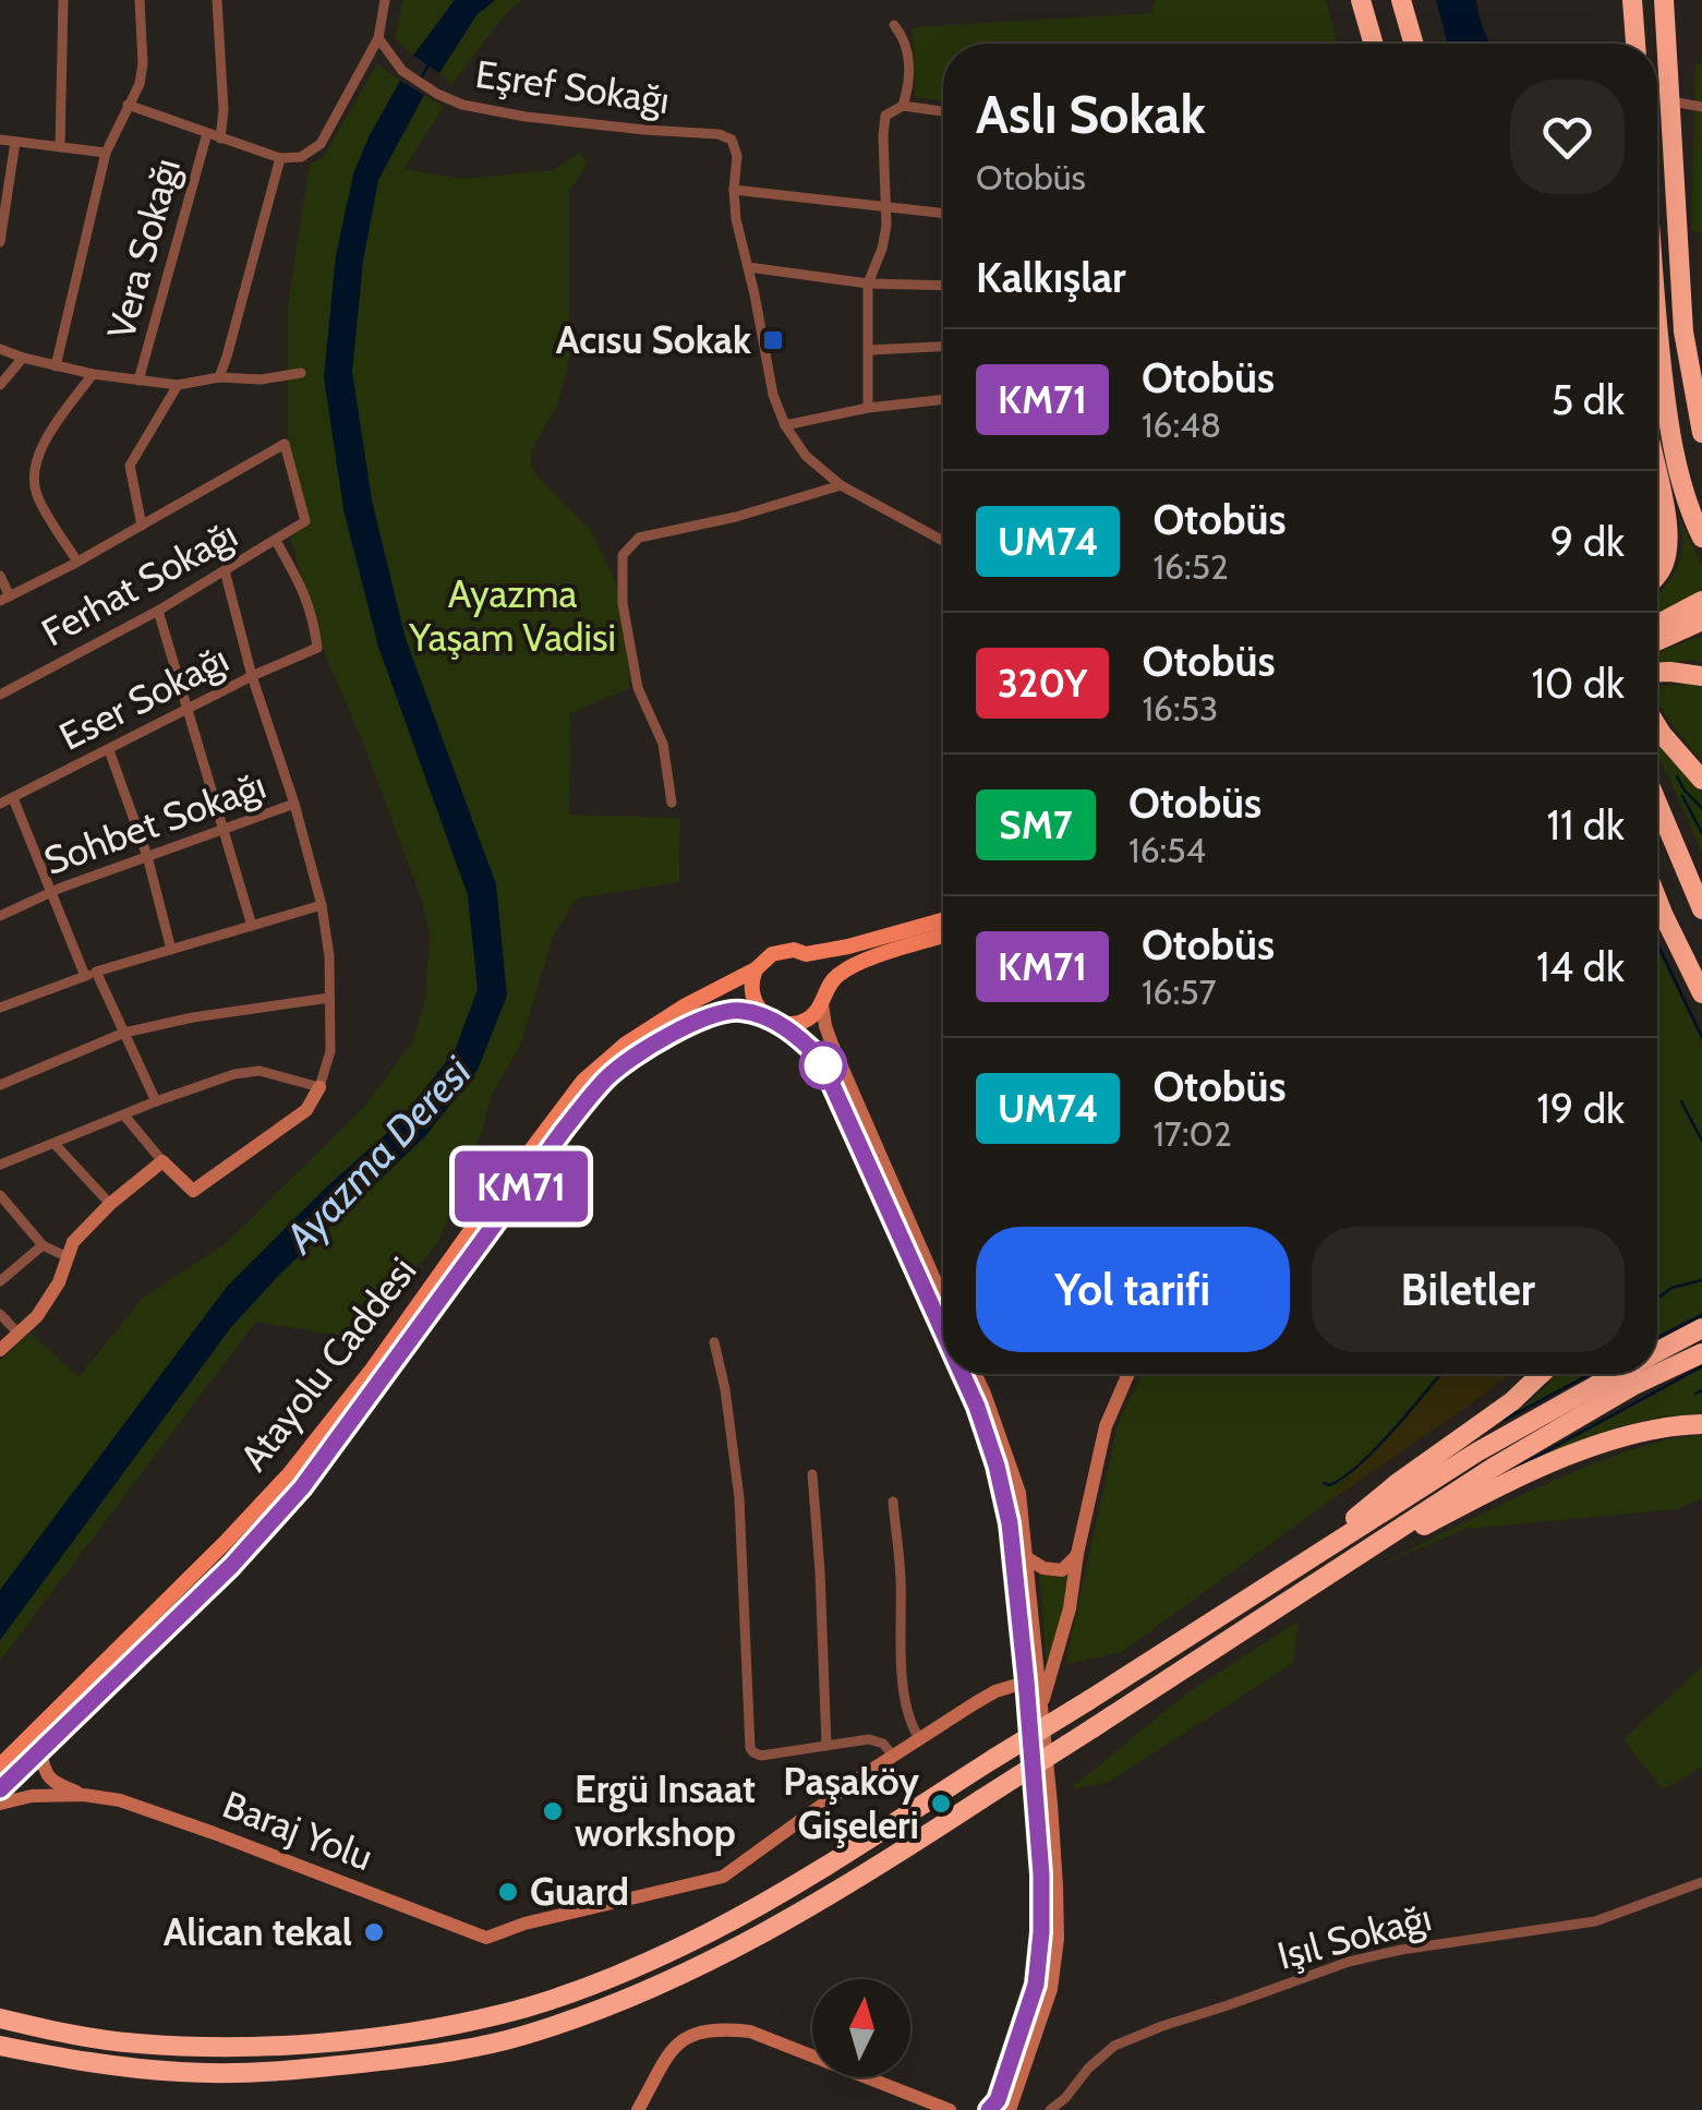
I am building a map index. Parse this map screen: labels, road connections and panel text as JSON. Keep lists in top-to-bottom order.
{
  "streets": {
    "main road": ["Atayolu Caddesi"],
    "street": [
      "Eşref Sokağı",
      "Vera Sokağı",
      "Ferhat Sokağı",
      "Eser Sokağı",
      "Sohbet Sokağı",
      "Baraj Yolu",
      "Işıl Sokağı"
    ]
  },
  "crossings": [
    ["Ferhat Sokağı", "Eser Sokağı"],
    ["Atayolu Caddesi", "Baraj Yolu"]
  ],
  "water": ["Ayazma Deresi"],
  "parks": ["Ayazma Yaşam Vadisi"],
  "places": {
    "transit": ["Acısu Sokak"],
    "other": [
      "Paşaköy Gişeleri",
      "Ergü Insaat workshop",
      "Guard",
      "Alican tekal"
    ]
  },
  "lines": ["bus line KM71"],
  "north": "top",
  "page": {
    "on_map": "KM71",
    "heading": [
      ["Aslı Sokak", "Otobüs"],
      "Kalkışlar"
    ],
    "list": [
      {
        "mark": "KM71",
        "name": "Otobüs",
        "note": "16:48",
        "value": "5 dk"
      },
      {
        "mark": "UM74",
        "name": "Otobüs",
        "note": "16:52",
        "value": "9 dk"
      },
      {
        "mark": "320Y",
        "name": "Otobüs",
        "note": "16:53",
        "value": "10 dk"
      },
      {
        "mark": "SM7",
        "name": "Otobüs",
        "note": "16:54",
        "value": "11 dk"
      },
      {
        "mark": "KM71",
        "name": "Otobüs",
        "note": "16:57",
        "value": "14 dk"
      },
      {
        "mark": "UM74",
        "name": "Otobüs",
        "note": "17:02",
        "value": "19 dk"
      }
    ],
    "buttons": ["Yol tarifi", "Biletler"]
  }
}
